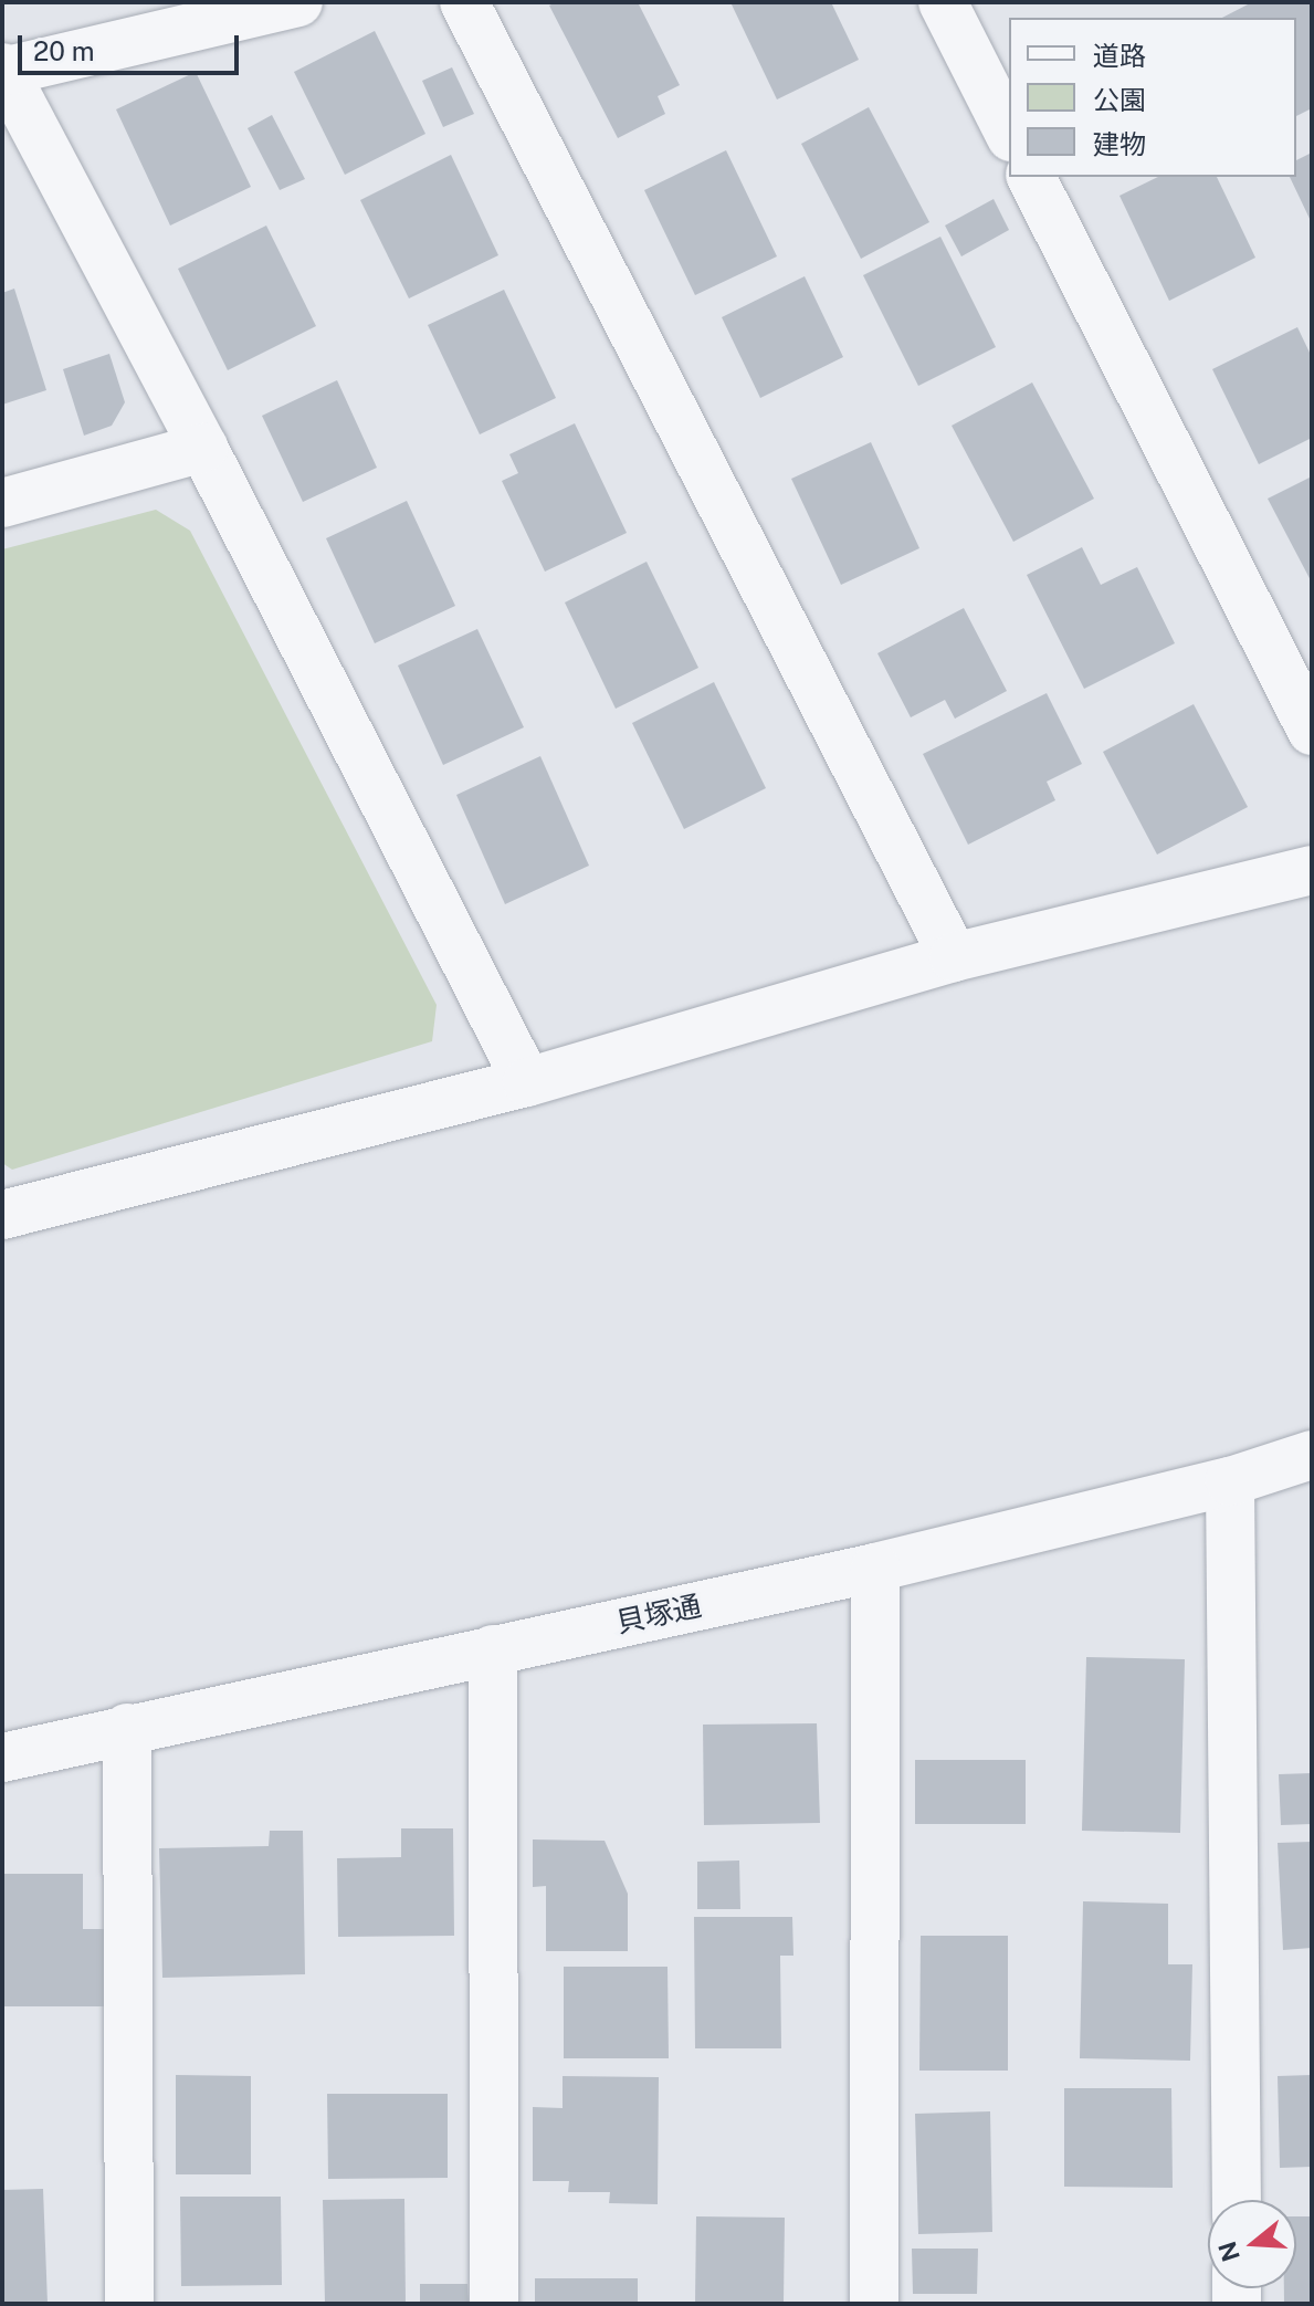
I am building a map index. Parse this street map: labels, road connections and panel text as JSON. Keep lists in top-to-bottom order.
{
  "streets": {
    "street": ["貝塚通"]
  },
  "legend": ["道路", "公園", "建物"],
  "scale_bar": "20 m",
  "north": "left"
}
